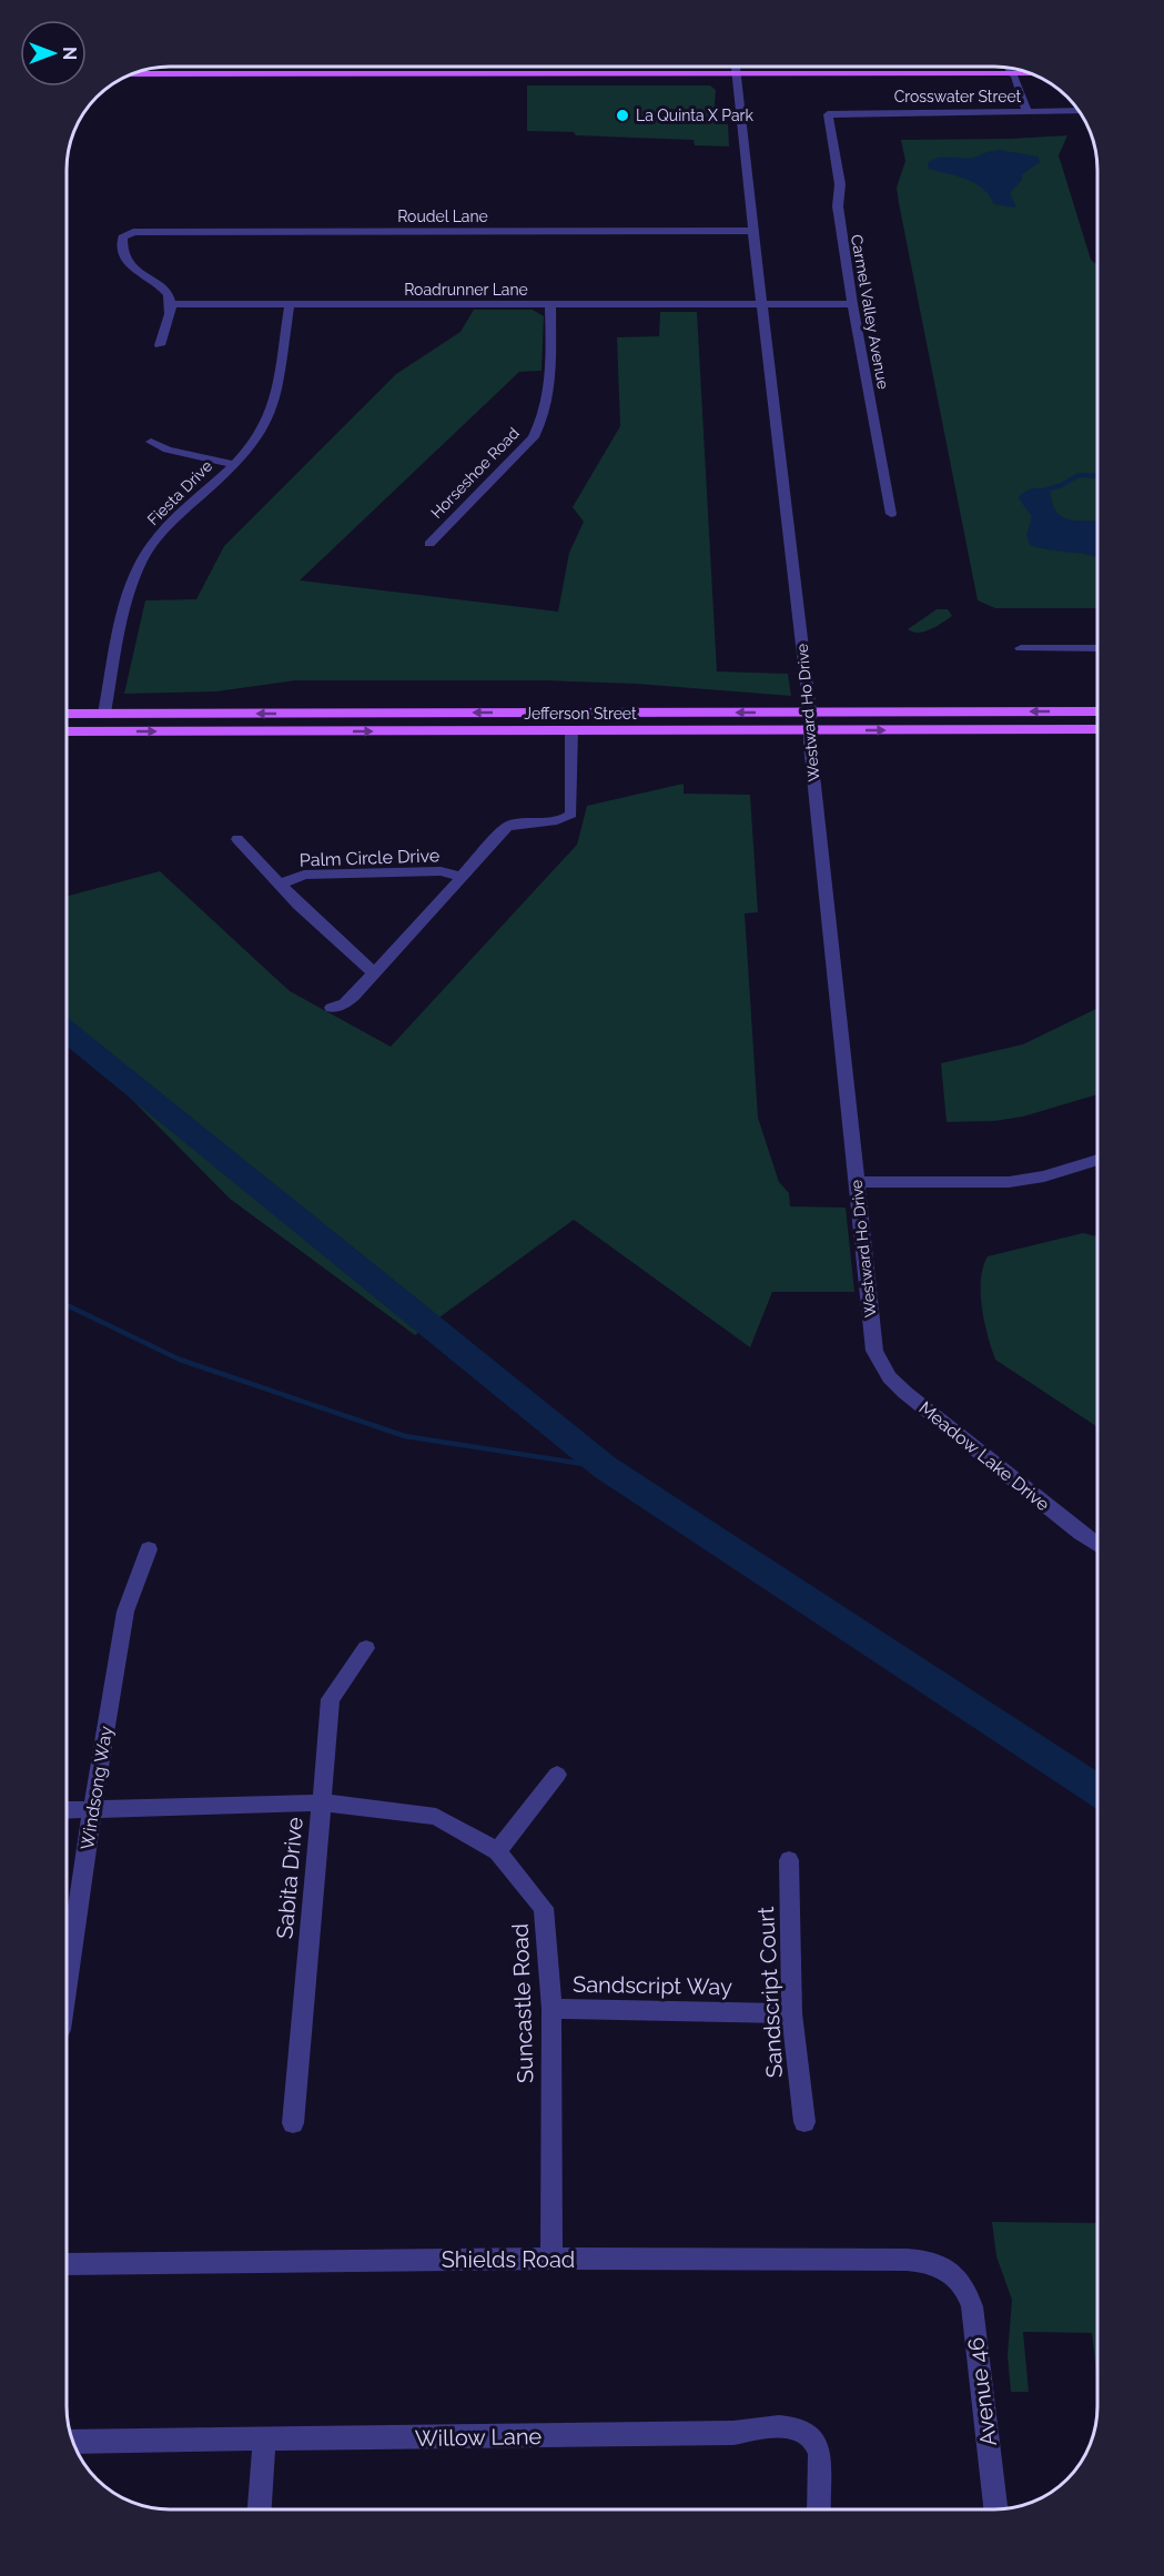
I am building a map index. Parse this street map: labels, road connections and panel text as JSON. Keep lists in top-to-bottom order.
{
  "streets": {
    "main road": ["Jefferson Street"],
    "street": [
      "Crosswater Street",
      "Roudel Lane",
      "Roadrunner Lane",
      "Carmel Valley Avenue",
      "Horseshoe Road",
      "Fiesta Drive",
      "Westward Ho Drive",
      "Palm Circle Drive",
      "Meadow Lake Drive",
      "Windsong Way",
      "Sabita Drive",
      "Sandscript Way",
      "Sandscript Court",
      "Suncastle Road",
      "Shields Road",
      "Avenue 46",
      "Willow Lane"
    ]
  },
  "crossings": [
    ["Crosswater Street", "Carmel Valley Avenue"],
    ["Roudel Lane", "Roadrunner Lane"],
    ["Roudel Lane", "Westward Ho Drive"],
    ["Roadrunner Lane", "Carmel Valley Avenue"],
    ["Roadrunner Lane", "Horseshoe Road"],
    ["Roadrunner Lane", "Fiesta Drive"],
    ["Roadrunner Lane", "Westward Ho Drive"],
    ["Fiesta Drive", "Jefferson Street"],
    ["Westward Ho Drive", "Jefferson Street"],
    ["Westward Ho Drive", "Meadow Lake Drive"],
    ["Jefferson Street", "Palm Circle Drive"],
    ["Windsong Way", "Suncastle Road"],
    ["Sabita Drive", "Suncastle Road"],
    ["Sandscript Way", "Sandscript Court"],
    ["Sandscript Way", "Suncastle Road"],
    ["Suncastle Road", "Shields Road"],
    ["Shields Road", "Avenue 46"]
  ],
  "places": ["La Quinta X Park"],
  "north": "right"
}
